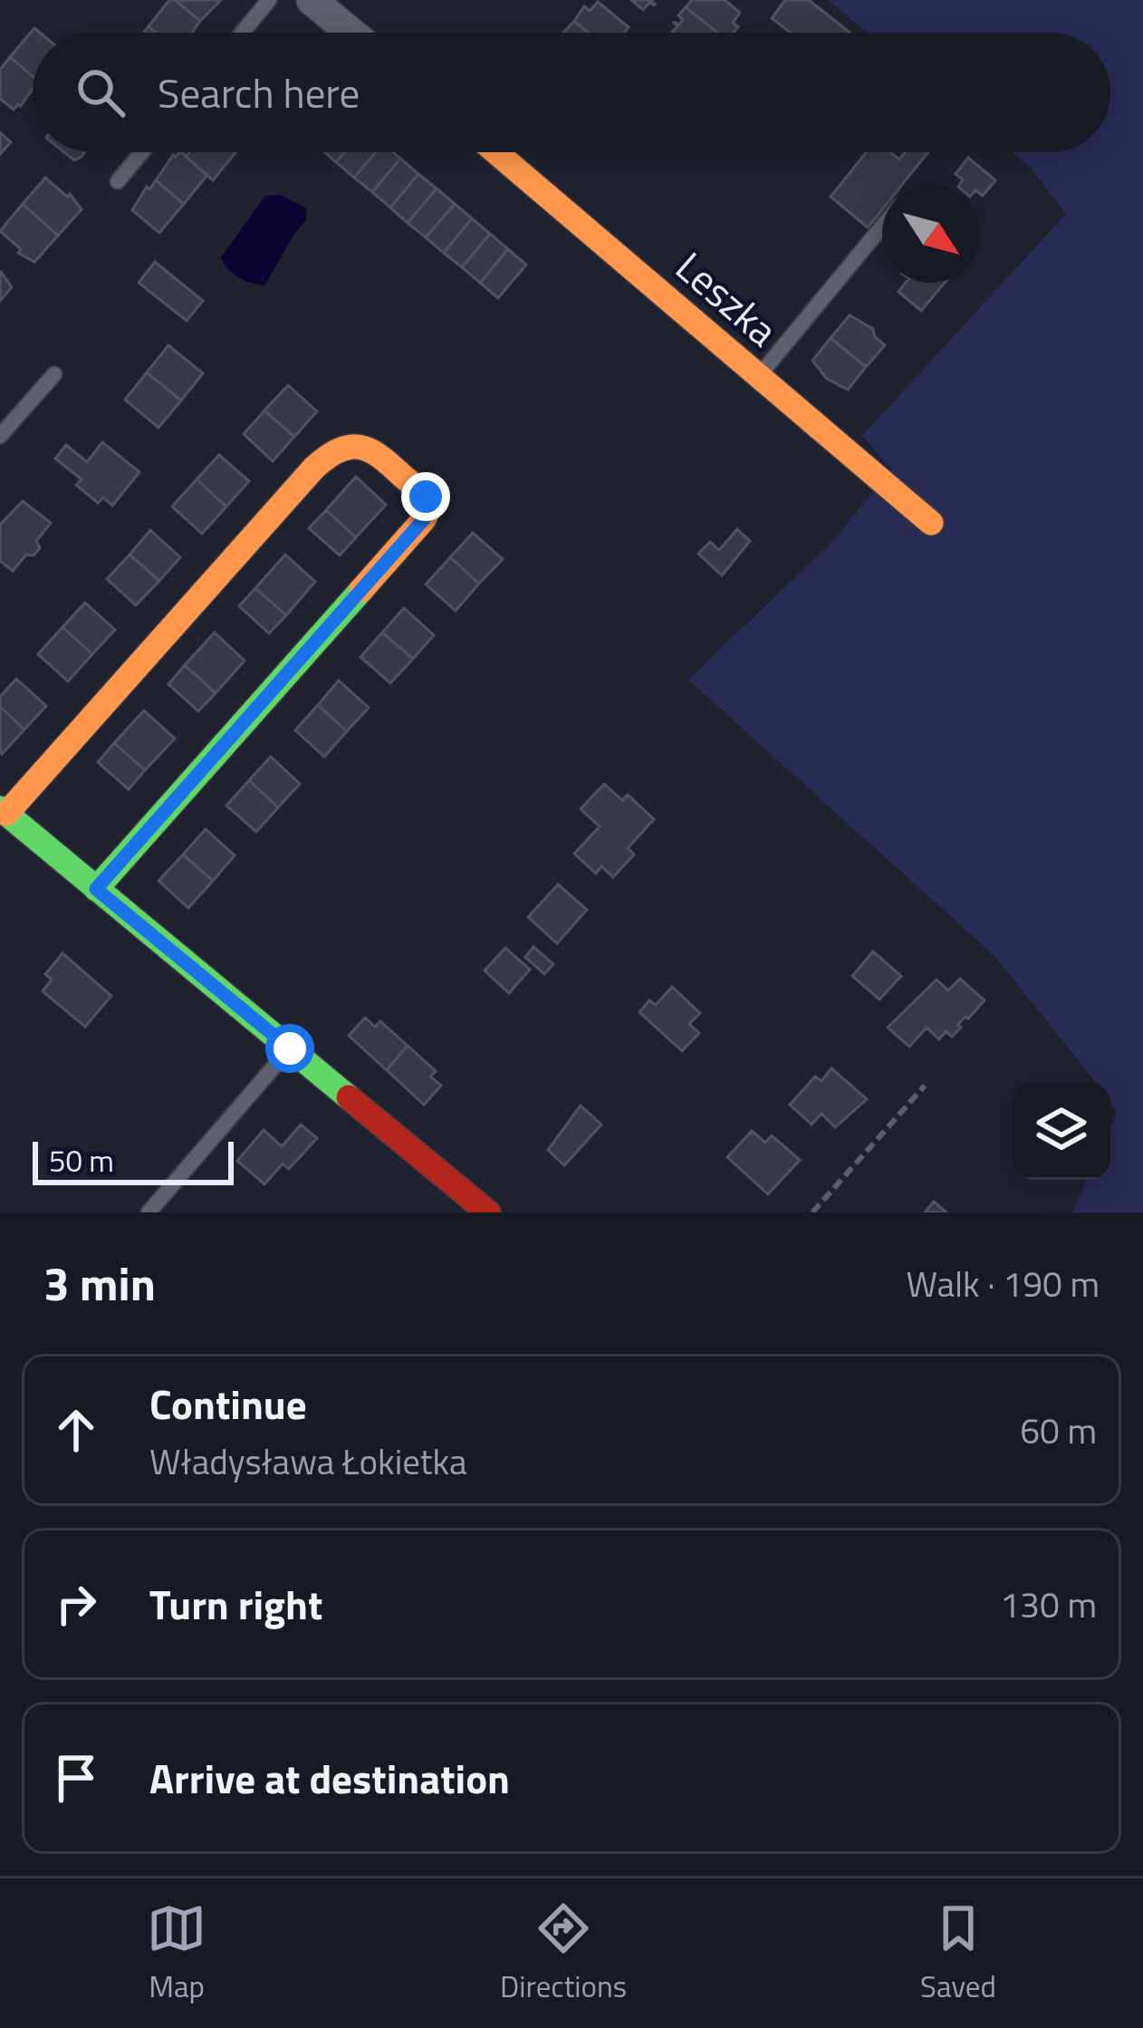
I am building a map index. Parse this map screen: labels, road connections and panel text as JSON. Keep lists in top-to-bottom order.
{
  "streets": {
    "street": ["Leszka"]
  },
  "scale_bar": "50 m",
  "north": "bottom right",
  "page": {
    "search": "Search here",
    "scale": "50 m",
    "heading": ["3 min", "Walk · 190 m"],
    "list": [
      ["Continue", "Władysława Łokietka", "60 m"],
      ["Turn right", "130 m"],
      "Arrive at destination"
    ],
    "nav": ["Map", "Directions", "Saved"]
  }
}
